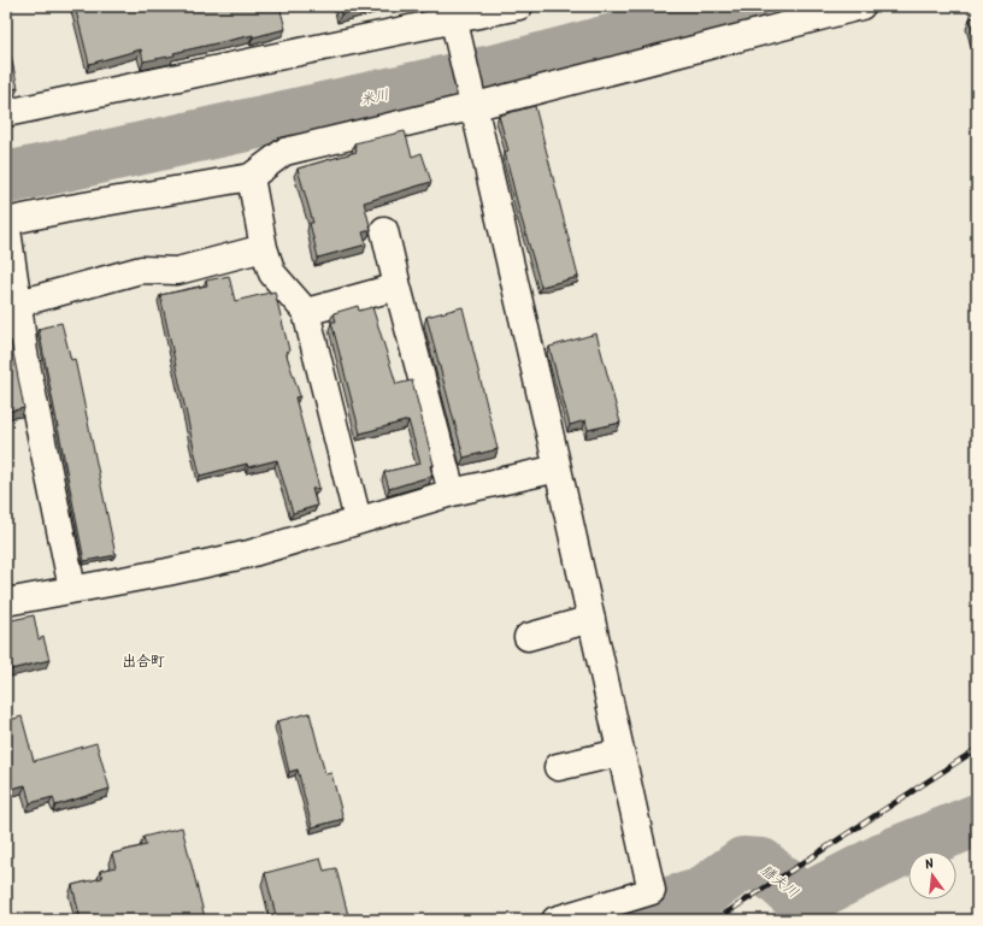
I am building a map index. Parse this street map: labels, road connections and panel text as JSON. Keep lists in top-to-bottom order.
{
  "districts": ["出合町"],
  "water": ["米川", "膳夫川"],
  "north": "top"
}
